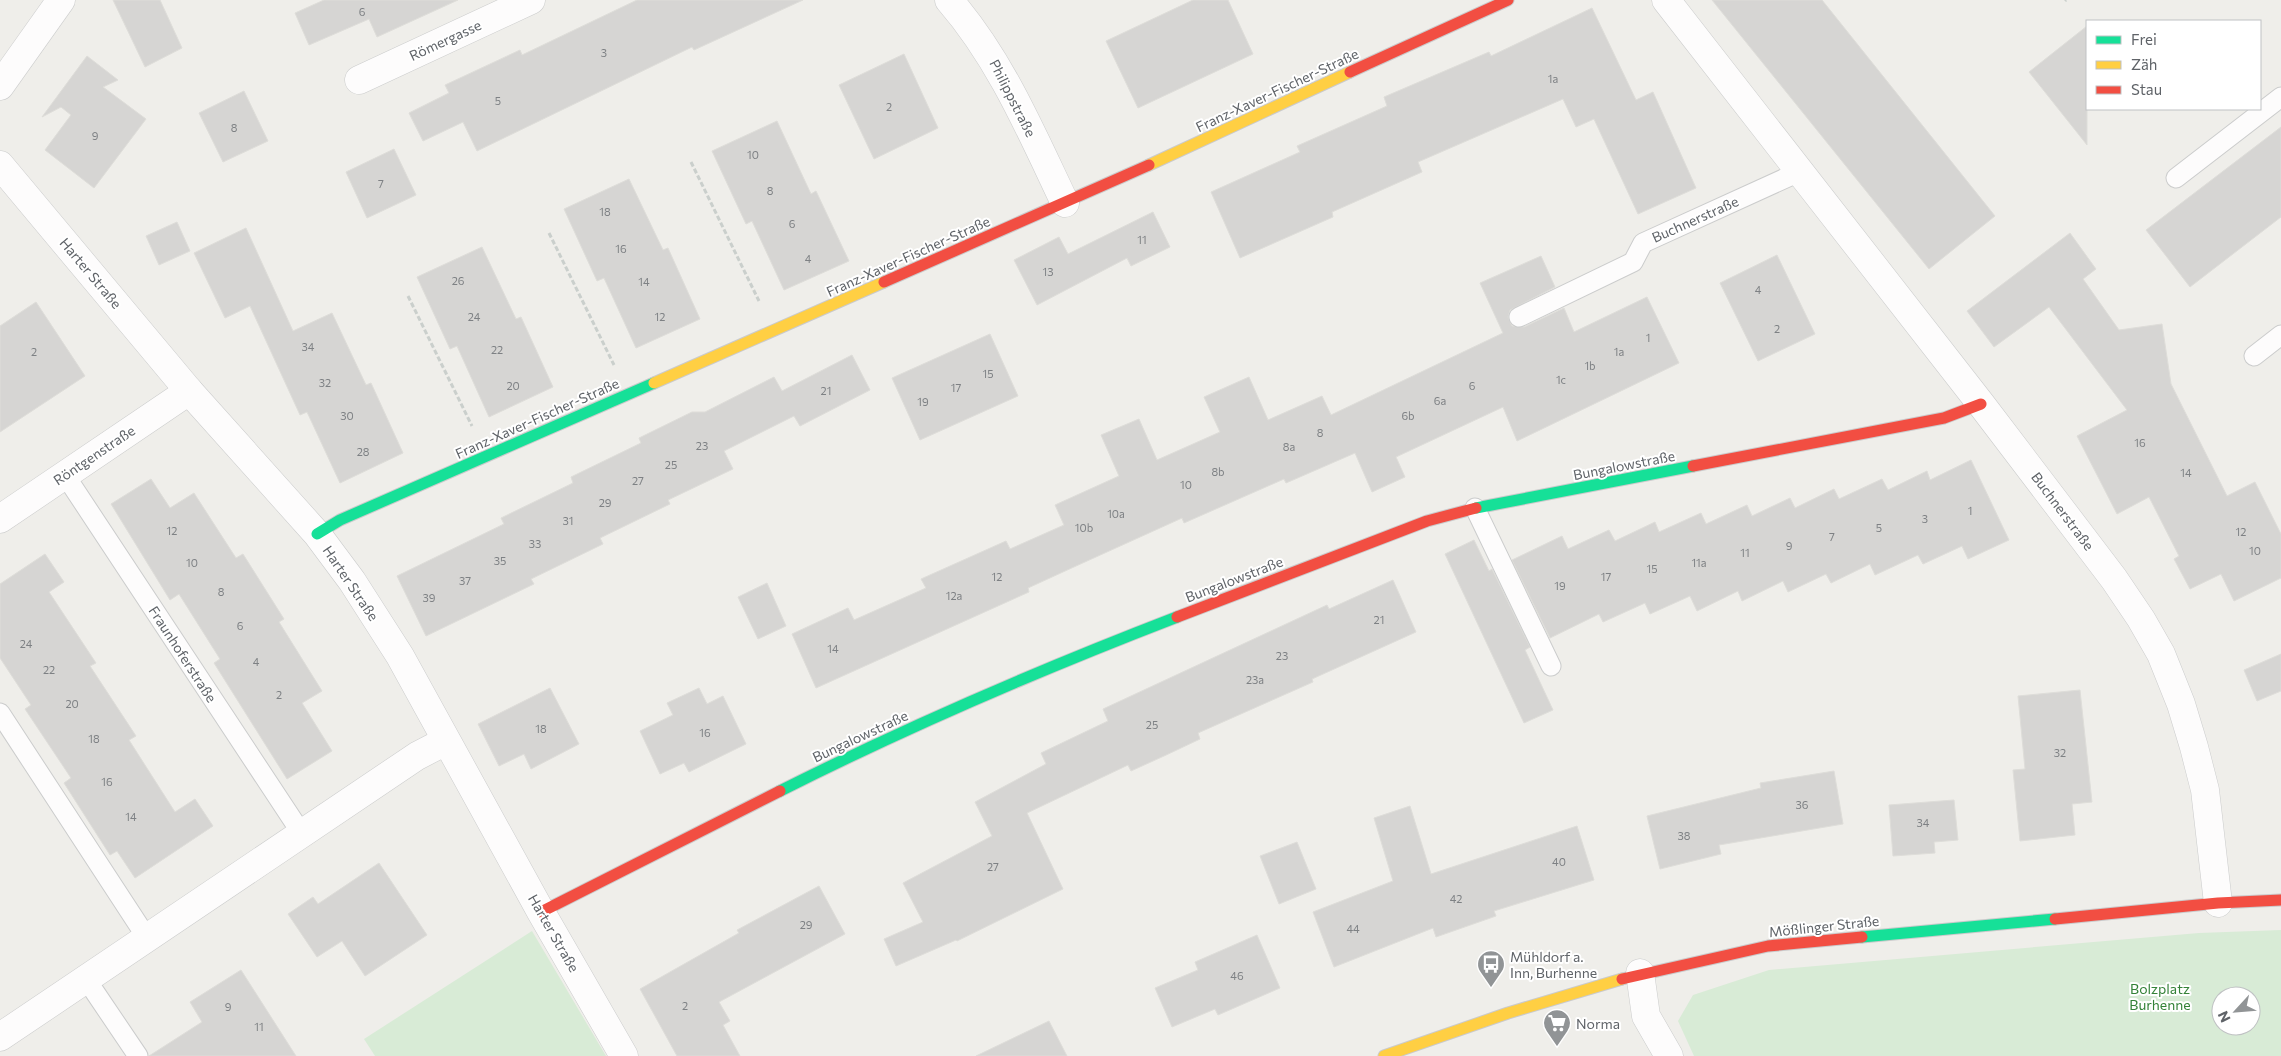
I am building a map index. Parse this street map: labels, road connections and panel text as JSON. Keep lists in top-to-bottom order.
{
  "streets": {
    "street": [
      "Römergasse",
      "Franz-Xaver-Fischer-Straße",
      "Philippstraße",
      "Buchnerstraße",
      "Harter Straße",
      "Röntgenstraße",
      "Bungalowstraße",
      "Mößlinger Straße"
    ],
    "lane": ["Fraunhoferstraße"]
  },
  "crossings": [
    ["Franz-Xaver-Fischer-Straße", "Philippstraße"],
    ["Franz-Xaver-Fischer-Straße", "Harter Straße"],
    ["Buchnerstraße", "Bungalowstraße"],
    ["Buchnerstraße", "Mößlinger Straße"],
    ["Harter Straße", "Röntgenstraße"],
    ["Harter Straße", "Bungalowstraße"],
    ["Röntgenstraße", "Fraunhoferstraße"]
  ],
  "parks": ["Bolzplatz Burhenne"],
  "places": {
    "bus stop": ["Mühldorf a. Inn, Burhenne"],
    "supermarket": ["Norma"]
  },
  "house_numbers": [
    "6",
    "3",
    "1a",
    "5",
    "2",
    "8",
    "9",
    "10",
    "7",
    "8",
    "18",
    "6",
    "11",
    "16",
    "4",
    "13",
    "26",
    "14",
    "4",
    "24",
    "12",
    "2",
    "1",
    "34",
    "22",
    "2",
    "1a",
    "1b",
    "15",
    "1c",
    "32",
    "20",
    "6",
    "17",
    "21",
    "6a",
    "19",
    "30",
    "6b",
    "8",
    "16",
    "23",
    "8a",
    "28",
    "25",
    "8b",
    "14",
    "27",
    "10",
    "29",
    "1",
    "10a",
    "3",
    "31",
    "10b",
    "5",
    "12",
    "12",
    "7",
    "33",
    "9",
    "10",
    "11",
    "35",
    "10",
    "11a",
    "15",
    "12",
    "17",
    "37",
    "19",
    "8",
    "12a",
    "39",
    "21",
    "6",
    "24",
    "14",
    "23",
    "4",
    "22",
    "23a",
    "2",
    "20",
    "25",
    "18",
    "16",
    "18",
    "32",
    "16",
    "36",
    "14",
    "34",
    "38",
    "40",
    "27",
    "42",
    "29",
    "44",
    "46",
    "2",
    "9",
    "11"
  ],
  "legend": ["Frei", "Zäh", "Stau"],
  "north": "bottom left"
}
